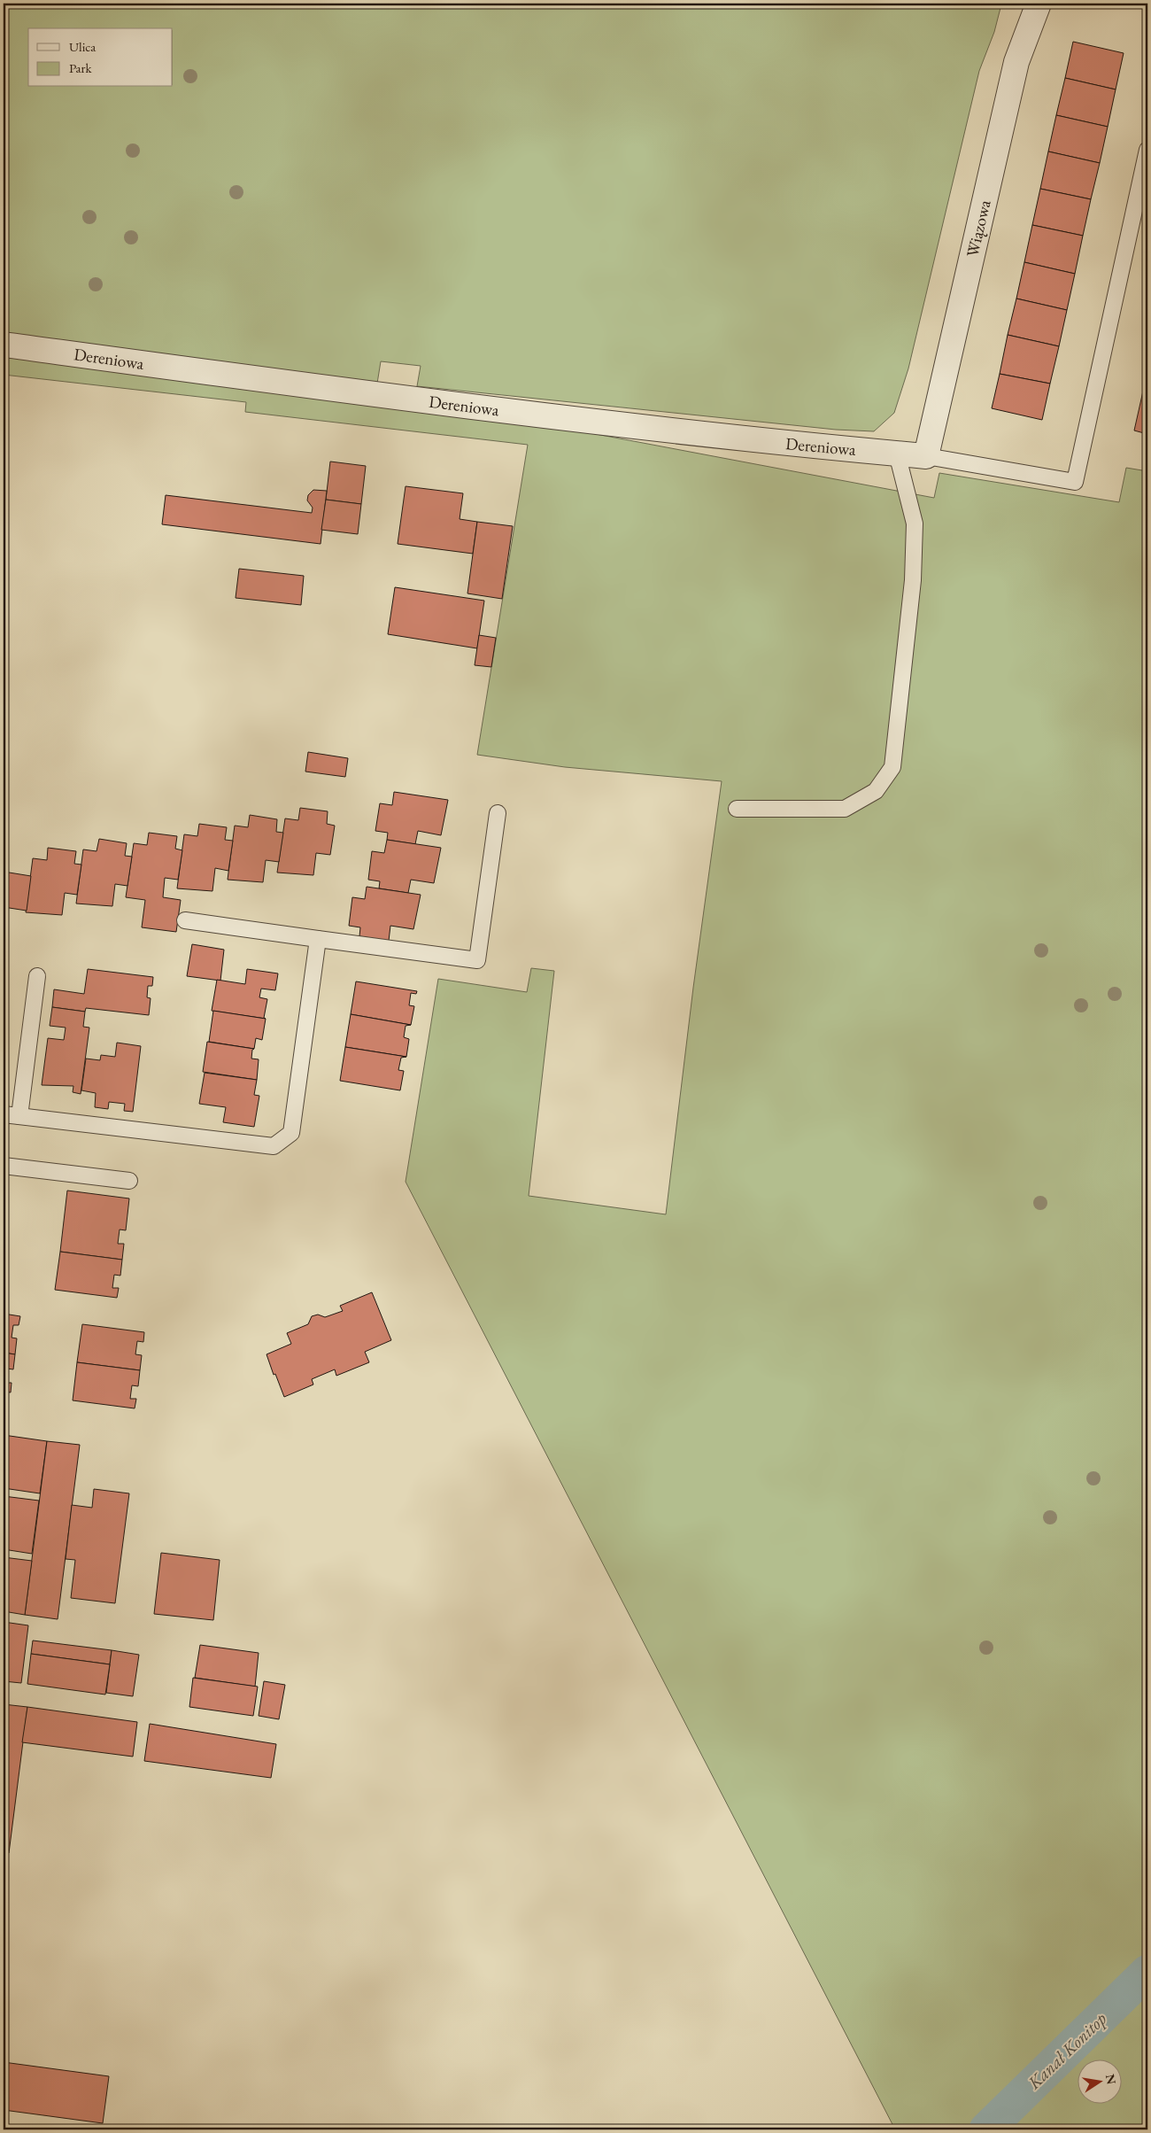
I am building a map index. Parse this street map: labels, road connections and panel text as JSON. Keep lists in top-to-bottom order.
{
  "streets": {
    "street": ["Wiązowa", "Dereniowa"]
  },
  "crossings": [
    ["Wiązowa", "Dereniowa"]
  ],
  "water": ["Kanał Konitop"],
  "legend": ["Ulica", "Park"],
  "north": "right"
}
